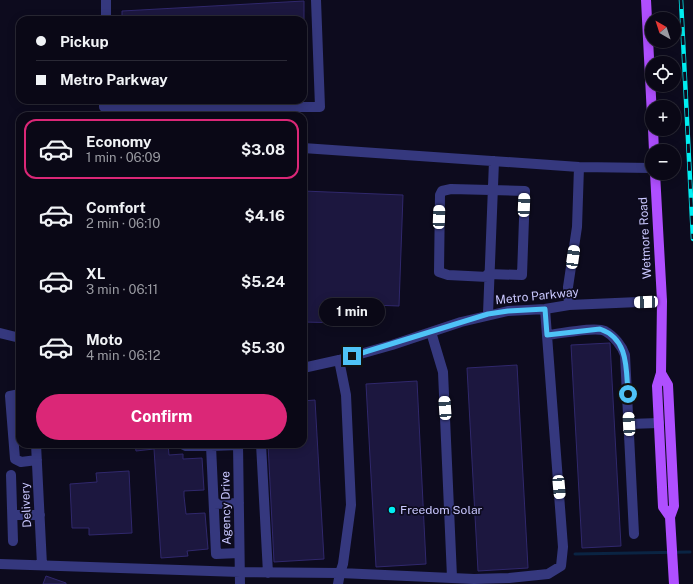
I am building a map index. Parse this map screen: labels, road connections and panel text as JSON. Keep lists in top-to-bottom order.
{
  "streets": {
    "main road": ["Wetmore Road"],
    "street": ["Metro Parkway", "Delivery", "Agency Drive"]
  },
  "crossings": [
    ["Wetmore Road", "Metro Parkway"]
  ],
  "places": ["Freedom Solar"],
  "north": "top left",
  "page": {
    "map_buttons": ["+", "−"],
    "banner": ["Pickup", "Metro Parkway"],
    "list": [
      {
        "name": "Economy",
        "note": "1 min · 06:09",
        "value": "$3.08"
      },
      {
        "name": "Comfort",
        "note": "2 min · 06:10",
        "value": "$4.16"
      },
      {
        "name": "XL",
        "note": "3 min · 06:11",
        "value": "$5.24"
      },
      {
        "name": "Moto",
        "note": "4 min · 06:12",
        "value": "$5.30"
      }
    ],
    "bubble": "1 min",
    "buttons": "Confirm"
  }
}
